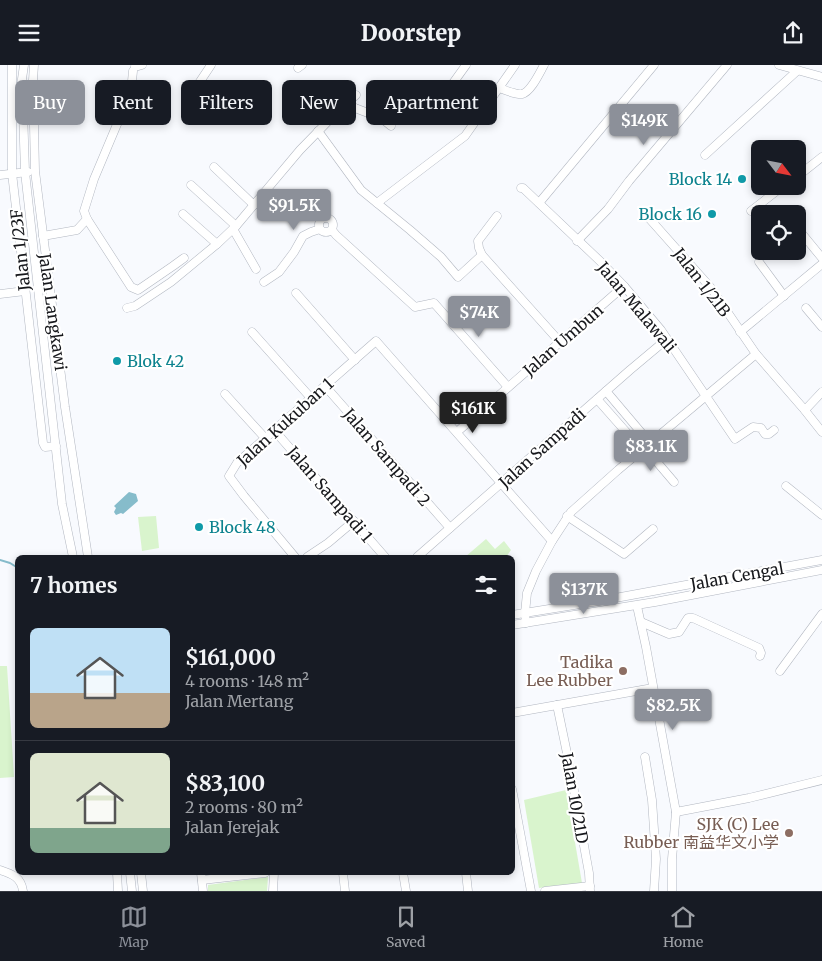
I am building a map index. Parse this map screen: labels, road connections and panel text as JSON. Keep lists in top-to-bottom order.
{
  "streets": {
    "street": [
      "Jalan 1/23F",
      "Jalan 1/21B",
      "Jalan Malawali",
      "Jalan Langkawi",
      "Jalan Umbun",
      "Jalan Kukuban 1",
      "Jalan Sampadi",
      "Jalan Sampadi 2",
      "Jalan Sampadi 1",
      "Jalan Cengal",
      "Jalan 10/21D"
    ]
  },
  "crossings": [
    ["Jalan 1/23F", "Jalan Langkawi"],
    ["Jalan Malawali", "Jalan Umbun"],
    ["Jalan Malawali", "Jalan Sampadi"],
    ["Jalan Umbun", "Jalan Kukuban 1"],
    ["Jalan Kukuban 1", "Jalan Sampadi 2"],
    ["Jalan Kukuban 1", "Jalan Sampadi 1"],
    ["Jalan Sampadi", "Jalan Sampadi 2"]
  ],
  "places": [
    "Block 14",
    "Block 16",
    "Blok 42",
    "Block 48",
    "Tadika Lee Rubber",
    "SJK (C) Lee Rubber 南益华文小学"
  ],
  "north": "bottom right",
  "page": {
    "header": "Doorstep",
    "chip": [
      "Buy",
      "Rent",
      "Filters",
      "New",
      "Apartment"
    ],
    "price": [
      "$149K",
      "$91.5K",
      "$74K",
      "$161K",
      "$83.1K",
      "$137K",
      "$82.5K"
    ],
    "heading": "7 homes",
    "list": [
      {
        "name": "$161,000",
        "note": "4 rooms · 148 m² · Jalan Mertang"
      },
      {
        "name": "$83,100",
        "note": "2 rooms · 80 m² · Jalan Jerejak"
      }
    ],
    "tabs": ["Map", "Saved", "Home"]
  }
}
